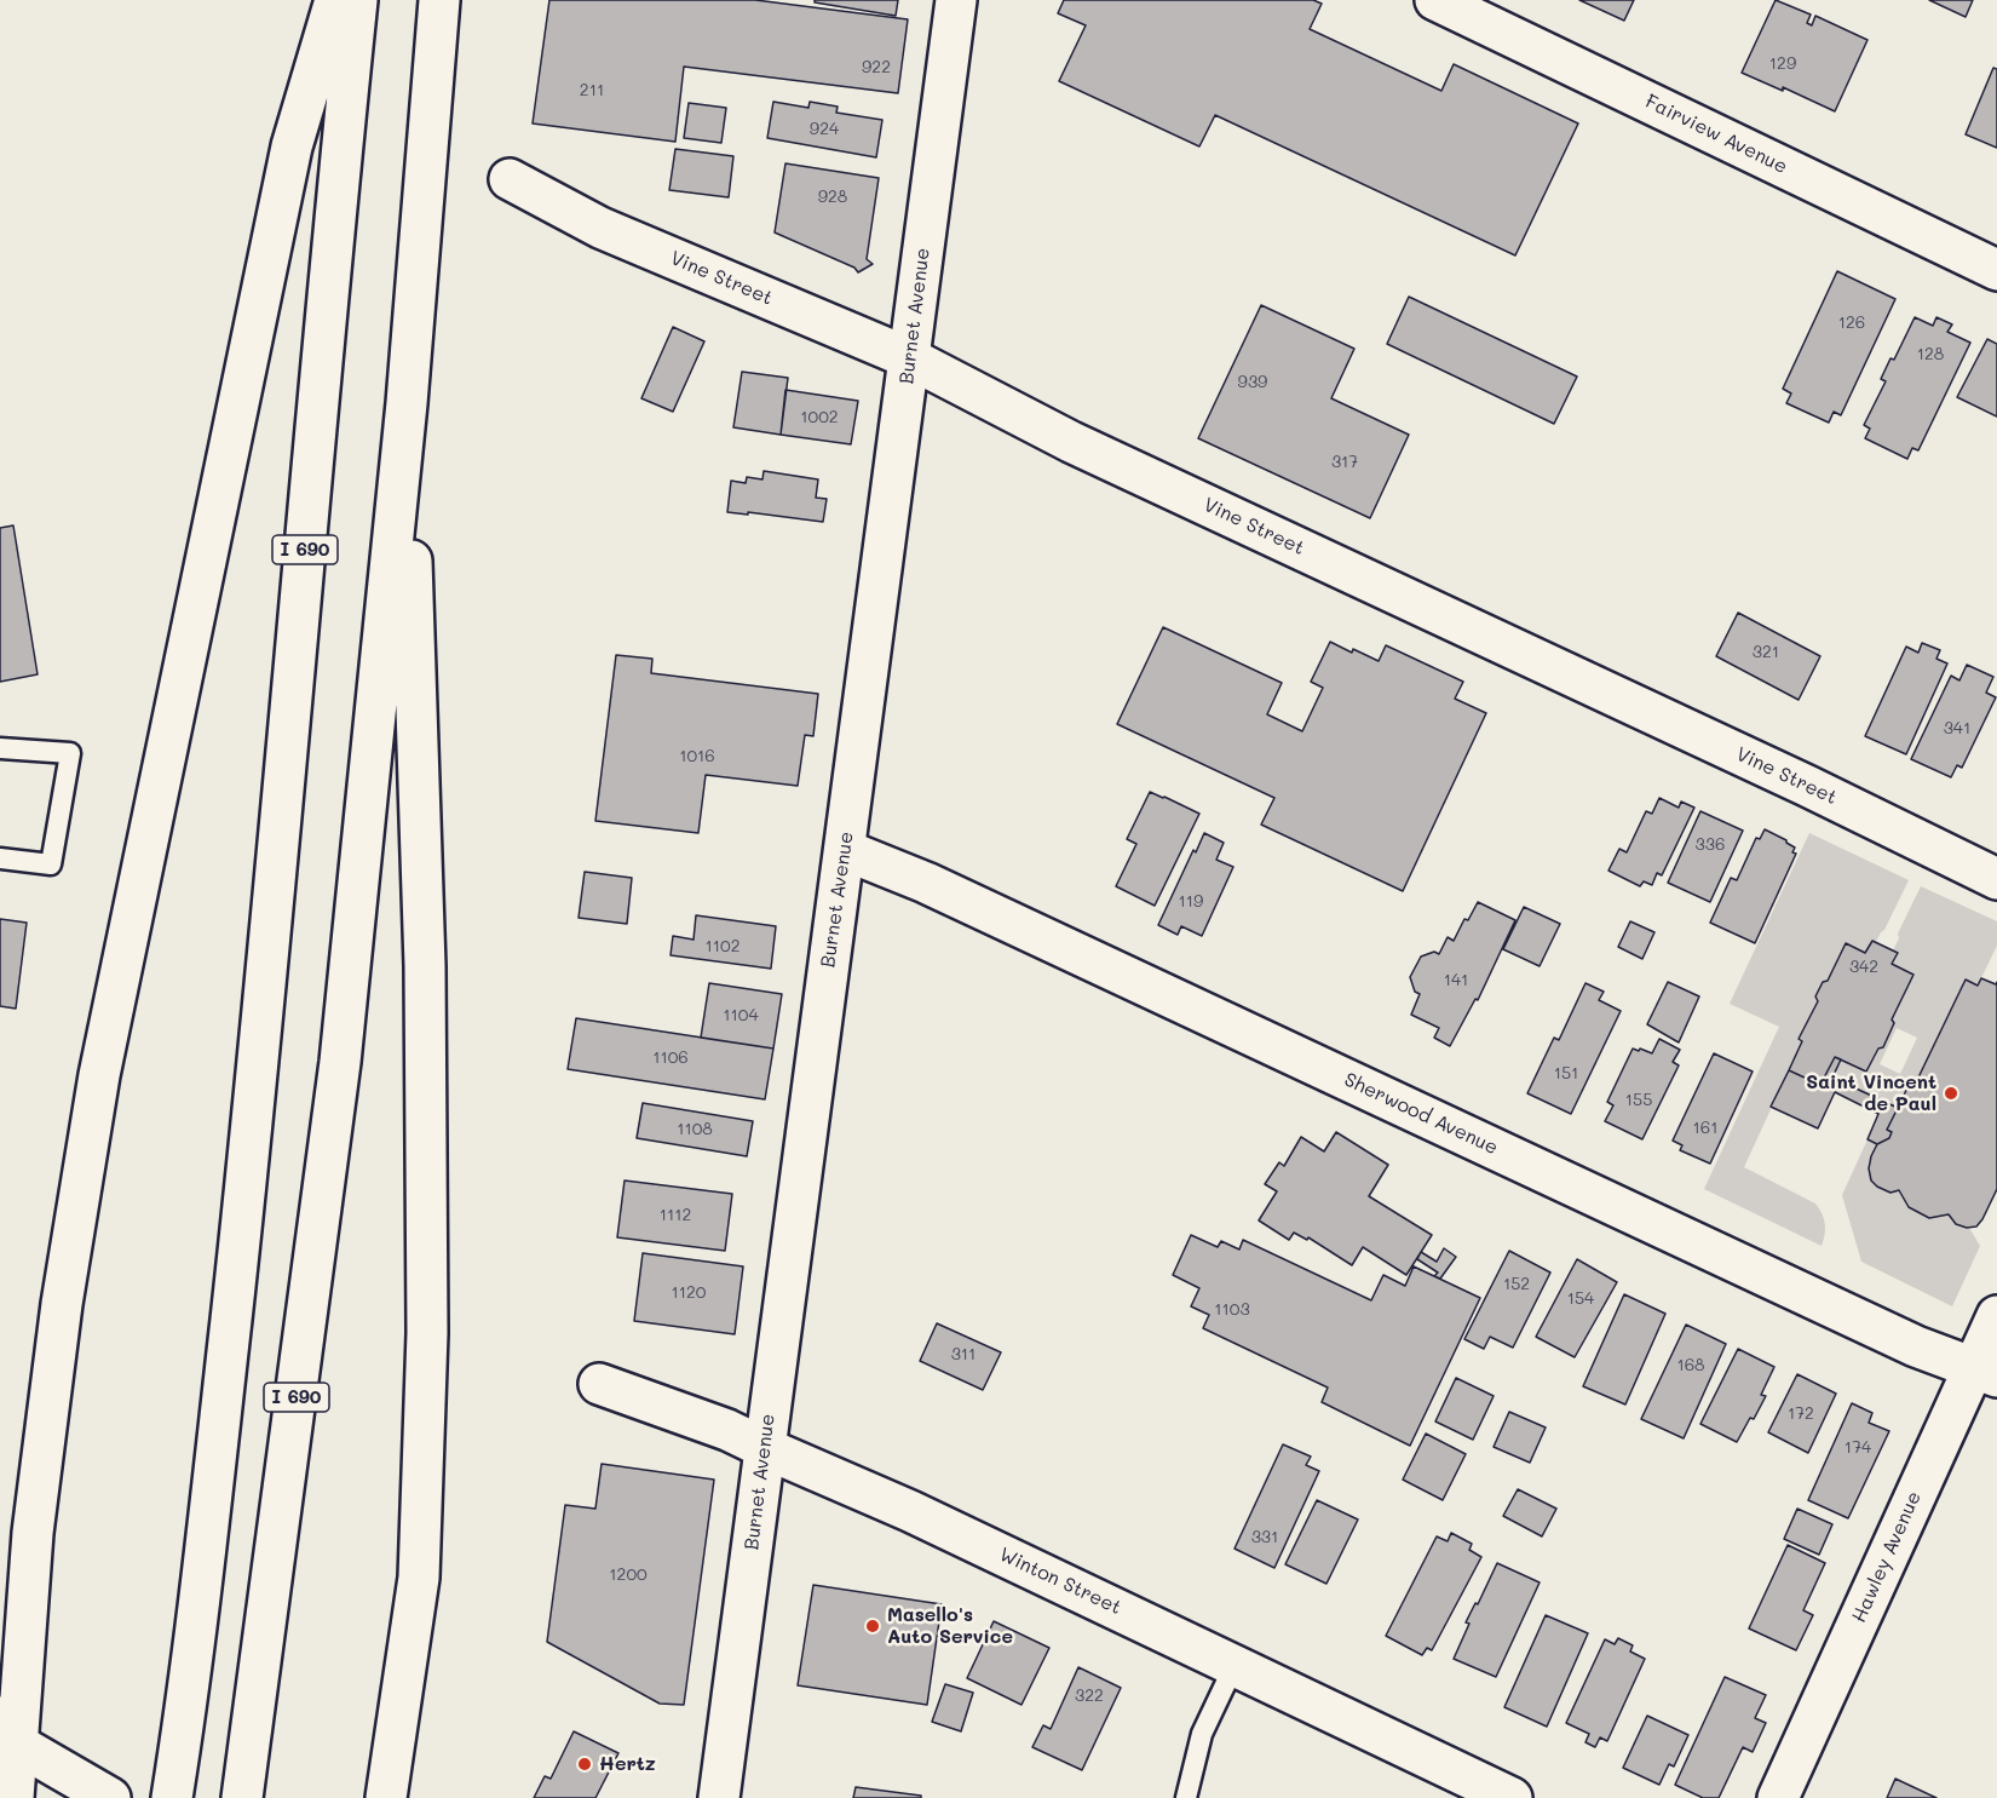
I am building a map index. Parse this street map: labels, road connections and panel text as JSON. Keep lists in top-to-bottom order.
{
  "streets": {
    "main road": [
      "Fairview Avenue",
      "Vine Street",
      "Burnet Avenue",
      "I 690",
      "Sherwood Avenue",
      "Hawley Avenue",
      "Winton Street"
    ]
  },
  "crossings": [
    ["Vine Street", "Burnet Avenue"],
    ["Burnet Avenue", "Sherwood Avenue"],
    ["Burnet Avenue", "Winton Street"],
    ["Sherwood Avenue", "Hawley Avenue"]
  ],
  "places": ["Saint Vincent de Paul", "Masello's Auto Service", "Hertz"],
  "house_numbers": [
    "129",
    "922",
    "211",
    "924",
    "928",
    "126",
    "128",
    "939",
    "1002",
    "317",
    "321",
    "341",
    "1016",
    "336",
    "119",
    "1102",
    "342",
    "141",
    "1104",
    "1106",
    "151",
    "155",
    "161",
    "1108",
    "1112",
    "152",
    "1120",
    "154",
    "1103",
    "311",
    "168",
    "172",
    "174",
    "331",
    "1200",
    "322"
  ]
}
